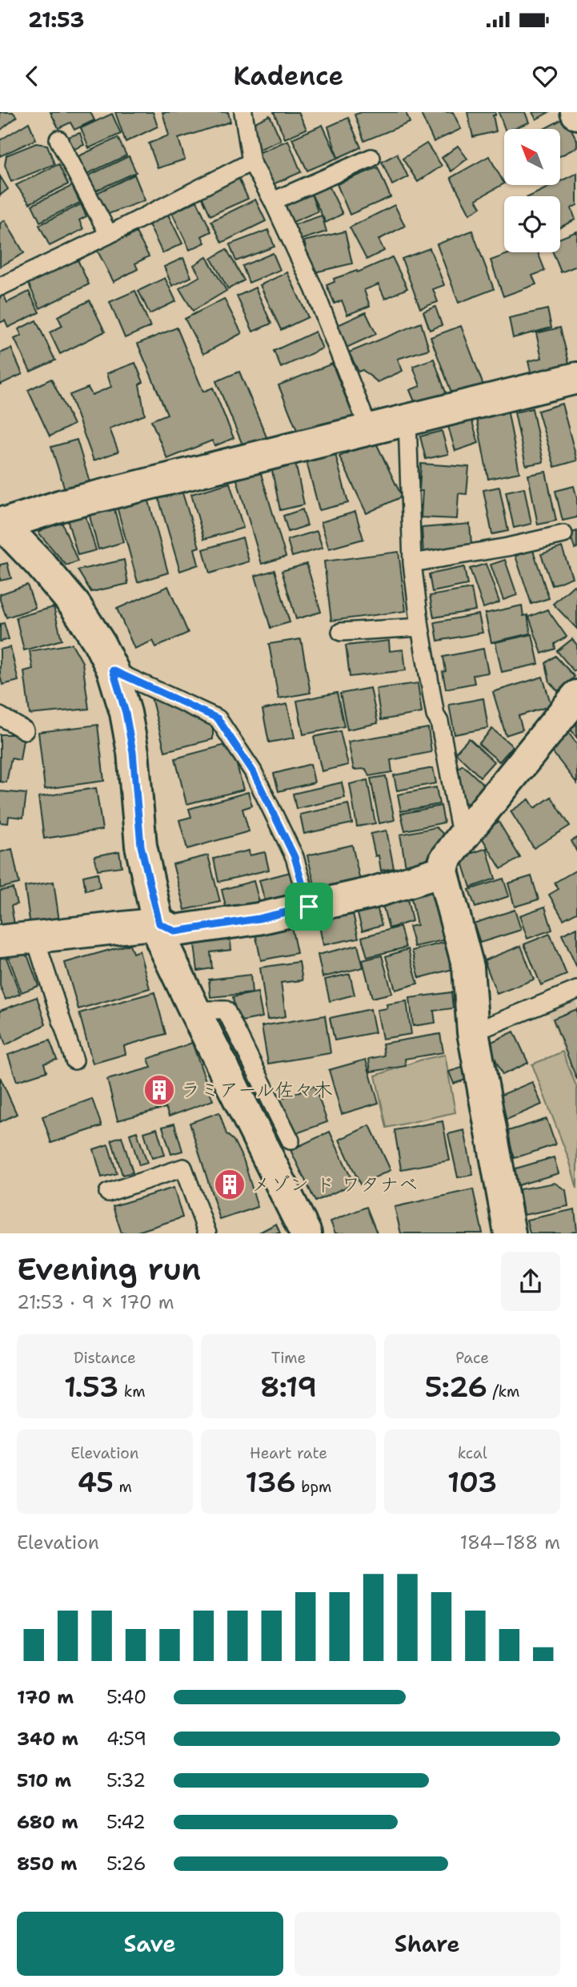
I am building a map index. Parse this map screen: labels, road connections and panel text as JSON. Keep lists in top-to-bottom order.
{
  "places": {
    "building": ["ラミアール佐々木", "メゾン ド ワタナベ"]
  },
  "north": "top left",
  "page": {
    "status": "21:53",
    "header": "Kadence",
    "heading": ["Evening run", "21:53 · 9 × 170 m"],
    "stats": [
      ["Distance", "1.53 km"],
      ["Time", "8:19"],
      ["Pace", "5:26 /km"],
      ["Elevation", "45 m"],
      ["Heart rate", "136 bpm"],
      ["kcal", "103"]
    ],
    "chart": ["Elevation", "184–188 m"],
    "list": [
      {
        "name": "170 m",
        "note": "5:40"
      },
      {
        "name": "340 m",
        "note": "4:59"
      },
      {
        "name": "510 m",
        "note": "5:32"
      },
      {
        "name": "680 m",
        "note": "5:42"
      },
      {
        "name": "850 m",
        "note": "5:26"
      }
    ],
    "buttons": ["Save", "Share"]
  }
}
